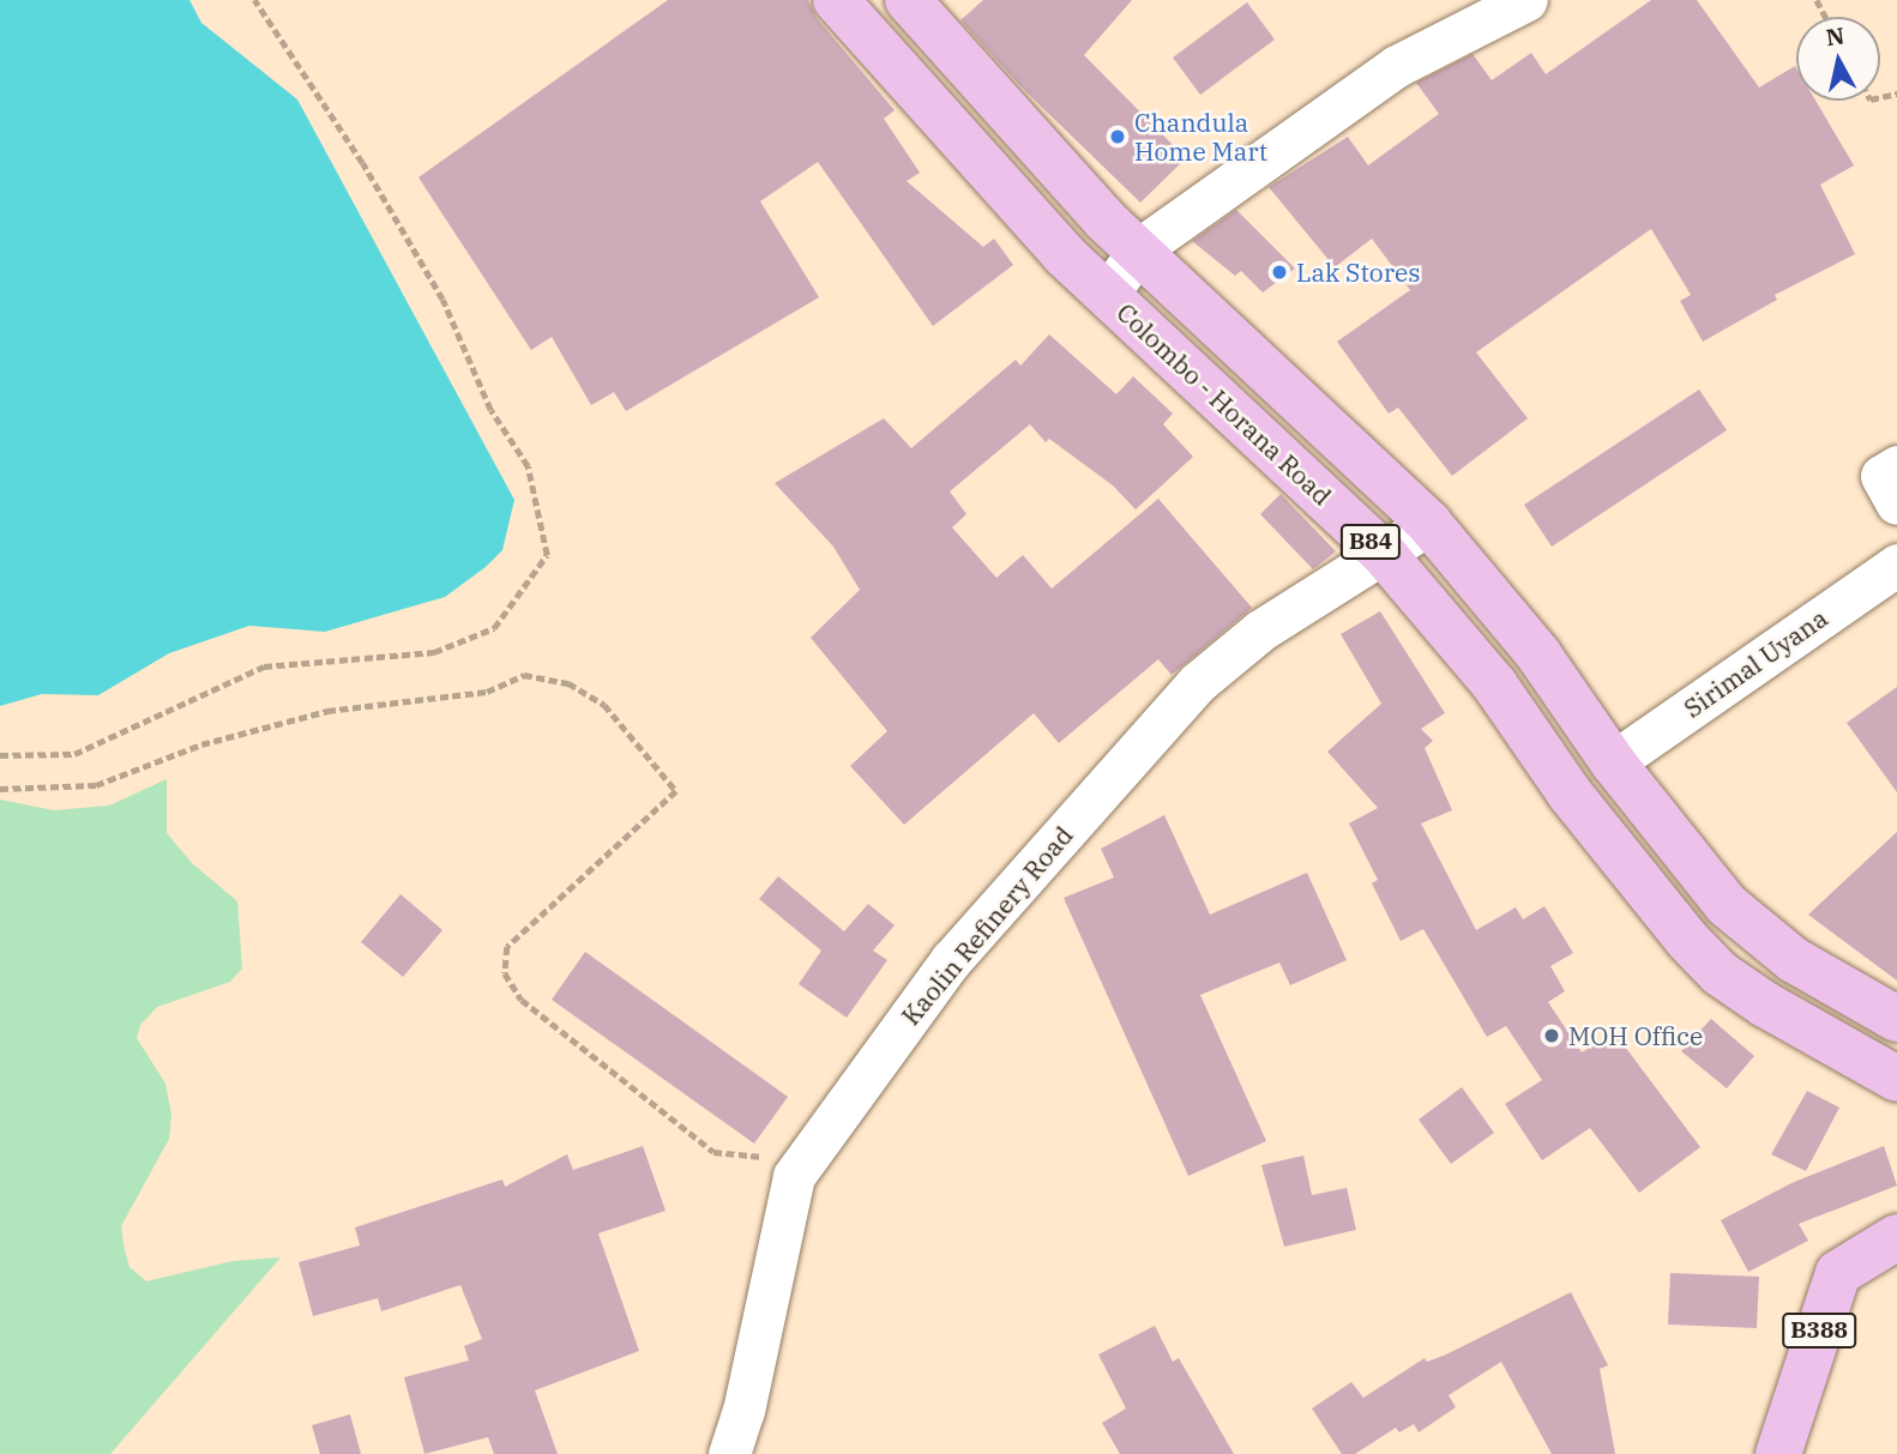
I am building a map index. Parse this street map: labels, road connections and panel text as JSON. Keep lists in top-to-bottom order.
{
  "streets": {
    "main road": ["Colombo - Horana Road", "B84", "B388"],
    "street": ["Sirimal Uyana", "Kaolin Refinery Road"]
  },
  "crossings": [
    ["Colombo - Horana Road", "Kaolin Refinery Road"],
    ["B84", "Sirimal Uyana"],
    ["B84", "Kaolin Refinery Road"]
  ],
  "places": ["Chandula Home Mart", "Lak Stores", "MOH Office"],
  "north": "top"
}
